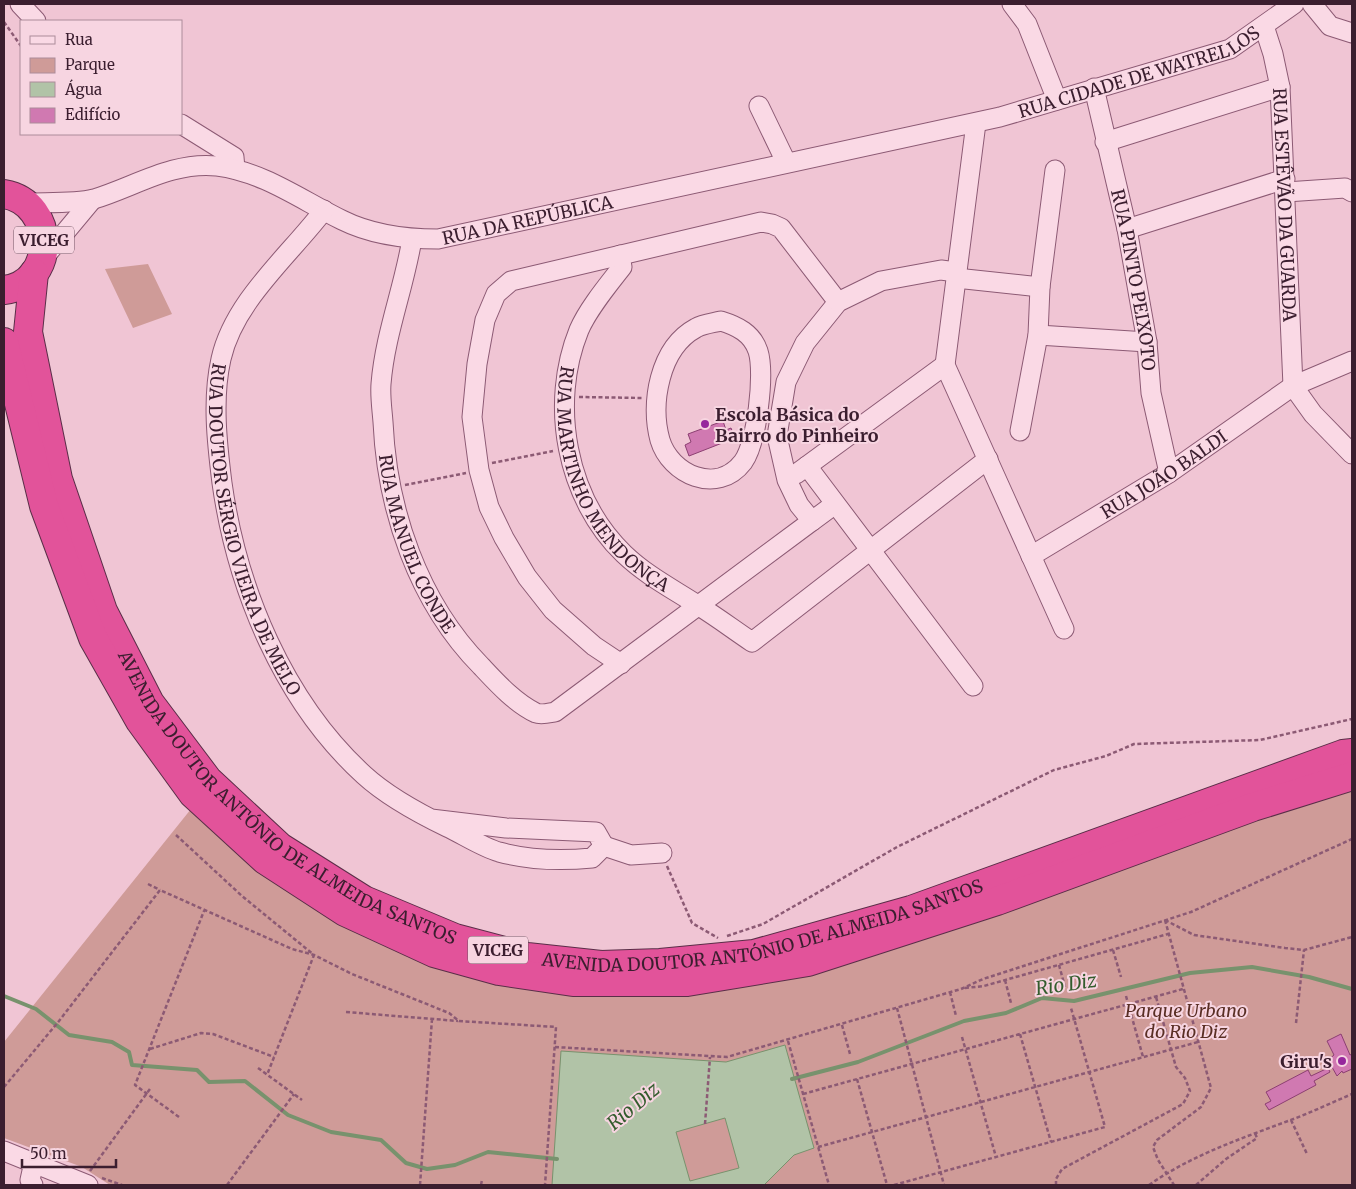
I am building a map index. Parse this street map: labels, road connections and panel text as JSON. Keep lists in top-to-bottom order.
{
  "streets": {
    "highway": ["VICEG", "AVENIDA DOUTOR ANTÓNIO DE ALMEIDA SANTOS"],
    "street": [
      "RUA CIDADE DE WATRELLOS",
      "RUA ESTÊVÃO DA GUARDA",
      "RUA DA REPÚBLICA",
      "RUA PINTO PEIXOTO",
      "RUA JOÃO BALDI",
      "RUA MARTINHO MENDONÇA",
      "RUA DOUTOR SÉRGIO VIEIRA DE MELO",
      "RUA MANUEL CONDE"
    ]
  },
  "crossings": [
    ["RUA CIDADE DE WATRELLOS", "RUA ESTÊVÃO DA GUARDA"],
    ["RUA CIDADE DE WATRELLOS", "RUA DA REPÚBLICA"],
    ["RUA CIDADE DE WATRELLOS", "RUA PINTO PEIXOTO"],
    ["RUA ESTÊVÃO DA GUARDA", "RUA JOÃO BALDI"],
    ["RUA DA REPÚBLICA", "RUA DOUTOR SÉRGIO VIEIRA DE MELO"],
    ["RUA DA REPÚBLICA", "RUA MANUEL CONDE"],
    ["VICEG", "AVENIDA DOUTOR ANTÓNIO DE ALMEIDA SANTOS"],
    ["RUA PINTO PEIXOTO", "RUA JOÃO BALDI"],
    ["RUA MARTINHO MENDONÇA", "RUA MANUEL CONDE"]
  ],
  "water": ["Rio Diz"],
  "parks": ["Parque Urbano do Rio Diz"],
  "places": ["Escola Básica do Bairro do Pinheiro", "Giru's"],
  "legend": [
    "Rua",
    "Parque",
    "Água",
    "Edifício"
  ],
  "scale_bar": "50 m"
}
